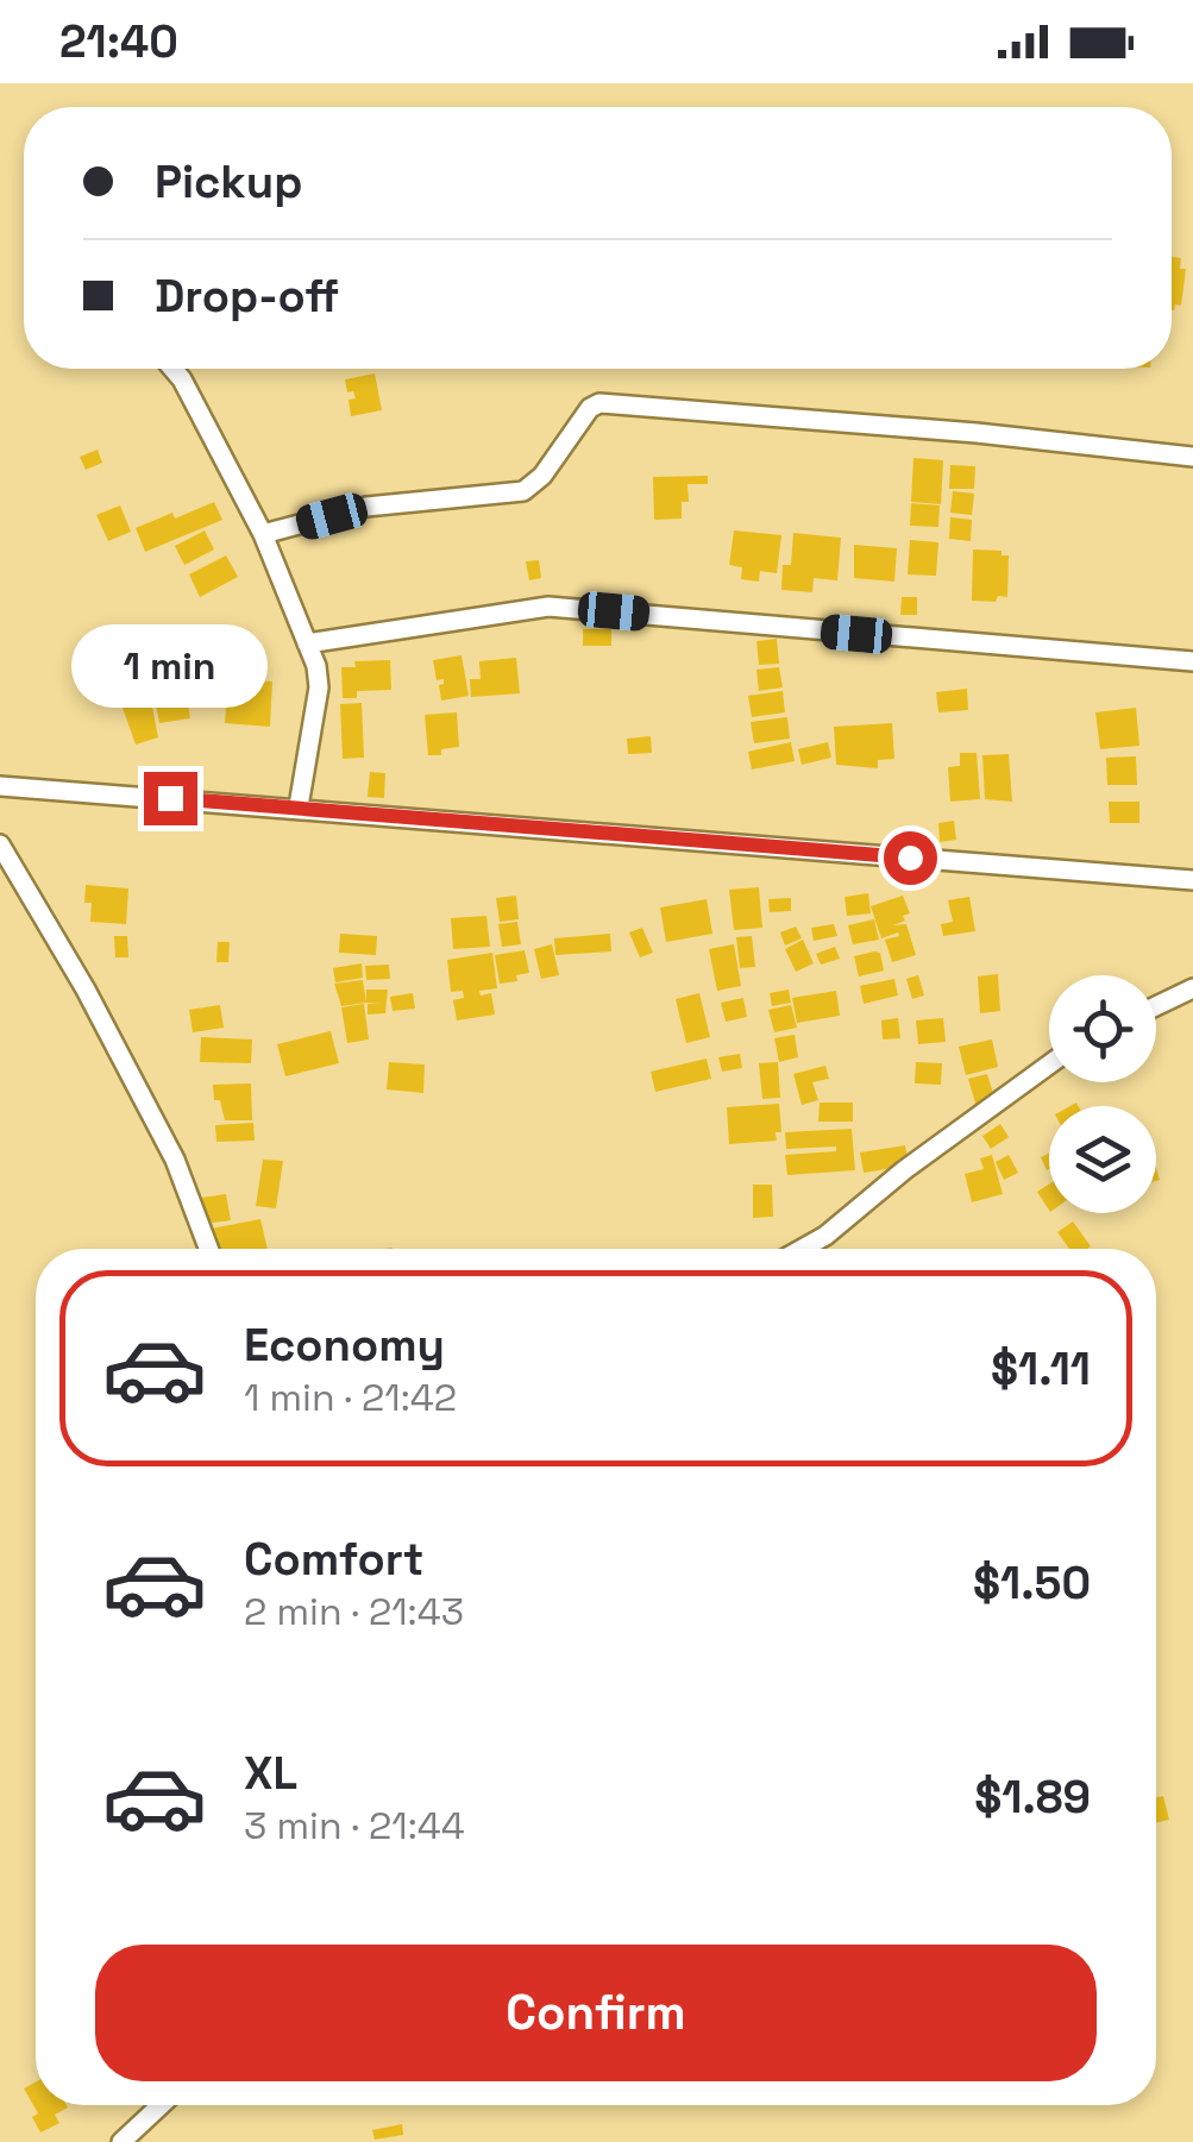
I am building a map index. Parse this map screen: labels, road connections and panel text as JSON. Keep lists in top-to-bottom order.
{
  "page": {
    "status": "21:40",
    "banner": ["Pickup", "Drop-off"],
    "bubble": "1 min",
    "list": [
      {
        "name": "Economy",
        "note": "1 min · 21:42",
        "value": "$1.11"
      },
      {
        "name": "Comfort",
        "note": "2 min · 21:43",
        "value": "$1.50"
      },
      {
        "name": "XL",
        "note": "3 min · 21:44",
        "value": "$1.89"
      }
    ],
    "buttons": "Confirm"
  }
}
